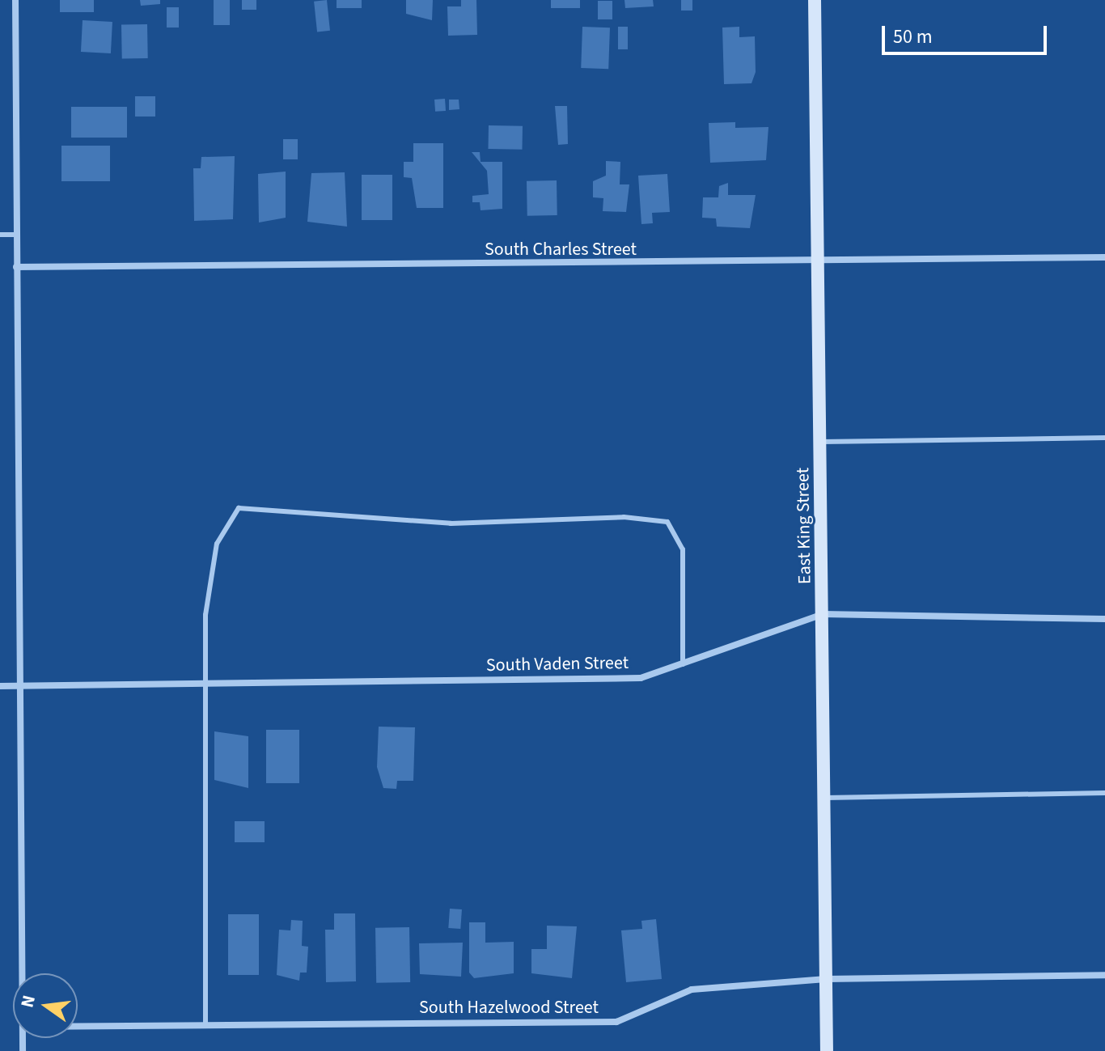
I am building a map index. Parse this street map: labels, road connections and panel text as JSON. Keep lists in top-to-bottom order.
{
  "streets": {
    "street": [
      "South Charles Street",
      "East King Street",
      "South Vaden Street",
      "South Hazelwood Street"
    ]
  },
  "crossings": [
    ["South Charles Street", "East King Street"],
    ["East King Street", "South Vaden Street"],
    ["East King Street", "South Hazelwood Street"]
  ],
  "scale_bar": "50 m",
  "north": "left"
}
